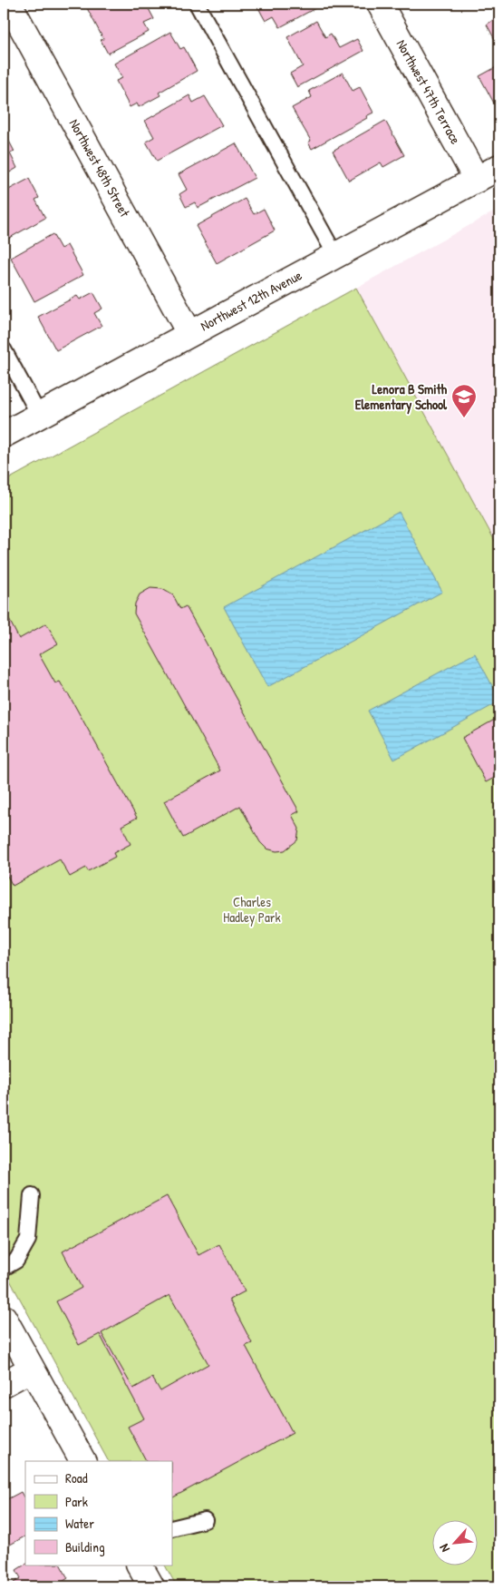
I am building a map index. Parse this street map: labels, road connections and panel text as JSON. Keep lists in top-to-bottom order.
{
  "streets": {
    "street": ["Northwest 47th Terrace", "Northwest 48th Street", "Northwest 12th Avenue"]
  },
  "crossings": [
    ["Northwest 47th Terrace", "Northwest 12th Avenue"],
    ["Northwest 48th Street", "Northwest 12th Avenue"]
  ],
  "parks": ["Charles Hadley Park"],
  "places": {
    "school or university": ["Lenora B Smith Elementary School"]
  },
  "legend": [
    "Road",
    "Park",
    "Water",
    "Building"
  ],
  "north": "bottom left"
}
